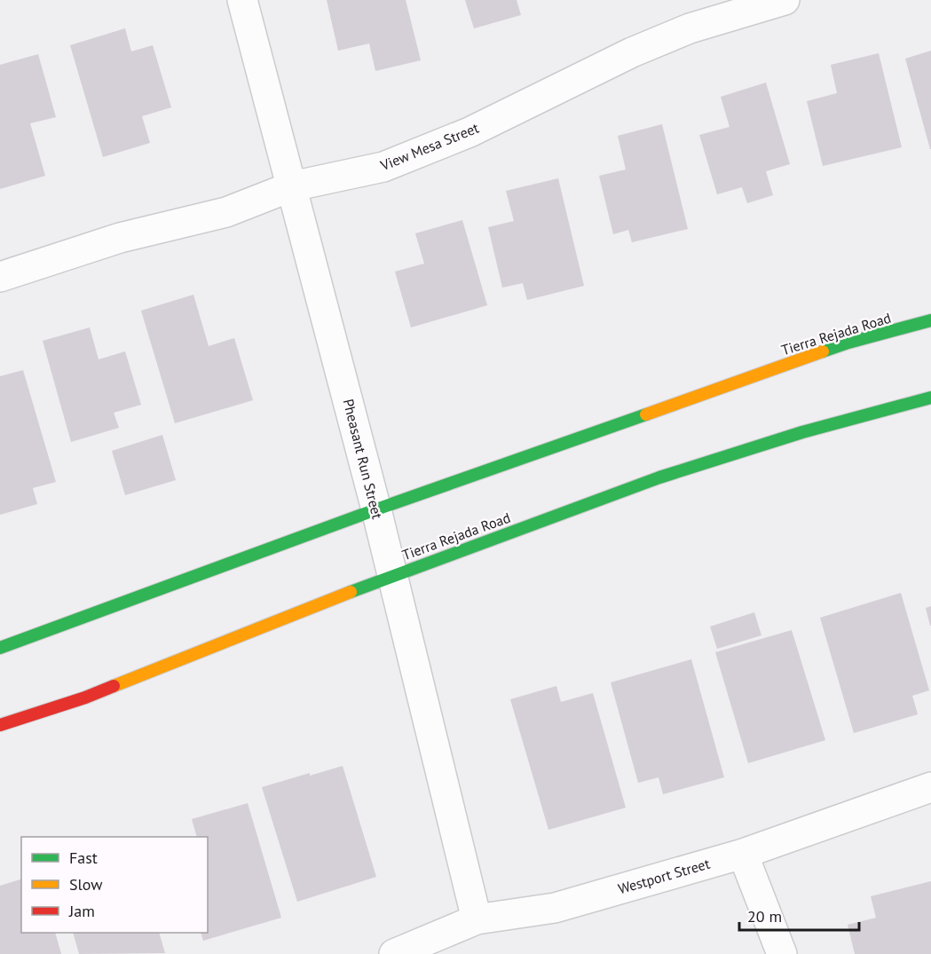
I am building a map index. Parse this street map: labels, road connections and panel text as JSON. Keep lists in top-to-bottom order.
{
  "streets": {
    "main road": ["Tierra Rejada Road"],
    "street": ["View Mesa Street", "Pheasant Run Street", "Westport Street"]
  },
  "crossings": [
    ["View Mesa Street", "Pheasant Run Street"],
    ["Tierra Rejada Road", "Pheasant Run Street"],
    ["Pheasant Run Street", "Westport Street"]
  ],
  "legend": ["Fast", "Slow", "Jam"],
  "scale_bar": "20 m"
}
